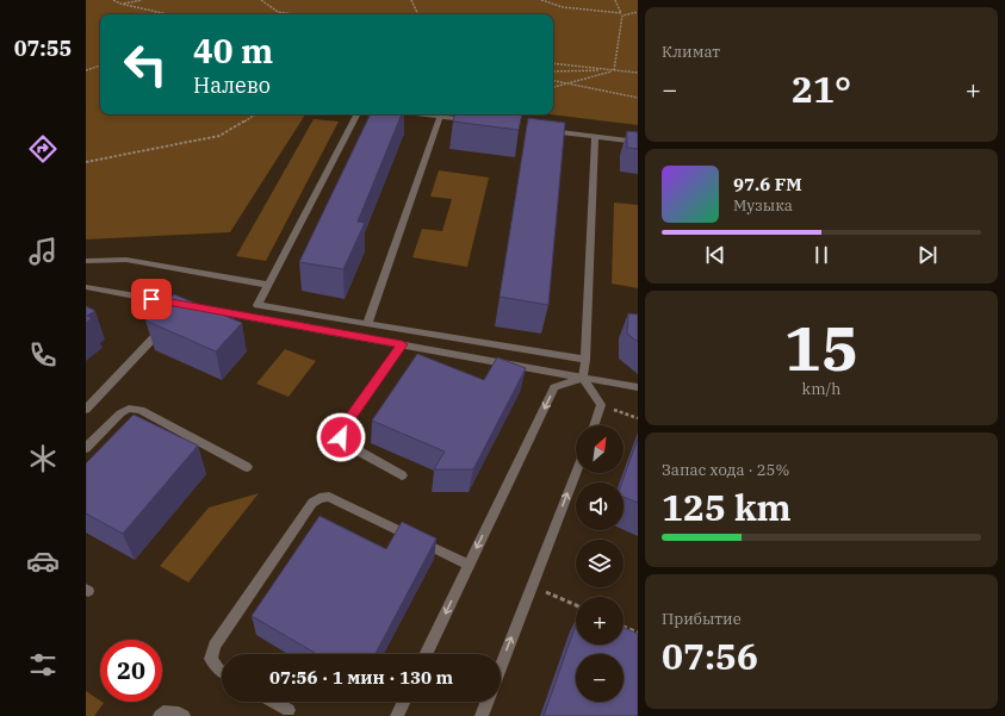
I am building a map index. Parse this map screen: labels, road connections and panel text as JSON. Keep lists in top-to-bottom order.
{
  "north": "top right",
  "page": {
    "tabs": "07:55",
    "tile": [
      "Климат",
      ["15", "km/h"],
      ["Запас хода · 25%", "125 km"],
      ["Прибытие", "07:56"]
    ],
    "turn": ["40 m", "Налево"],
    "heat": ["−", "21°", "+"],
    "song": ["97.6 FM", "Музыка"],
    "map_buttons": ["+", "−"],
    "limit": "20",
    "trip": "07:56 · 1 мин · 130 m"
  }
}
